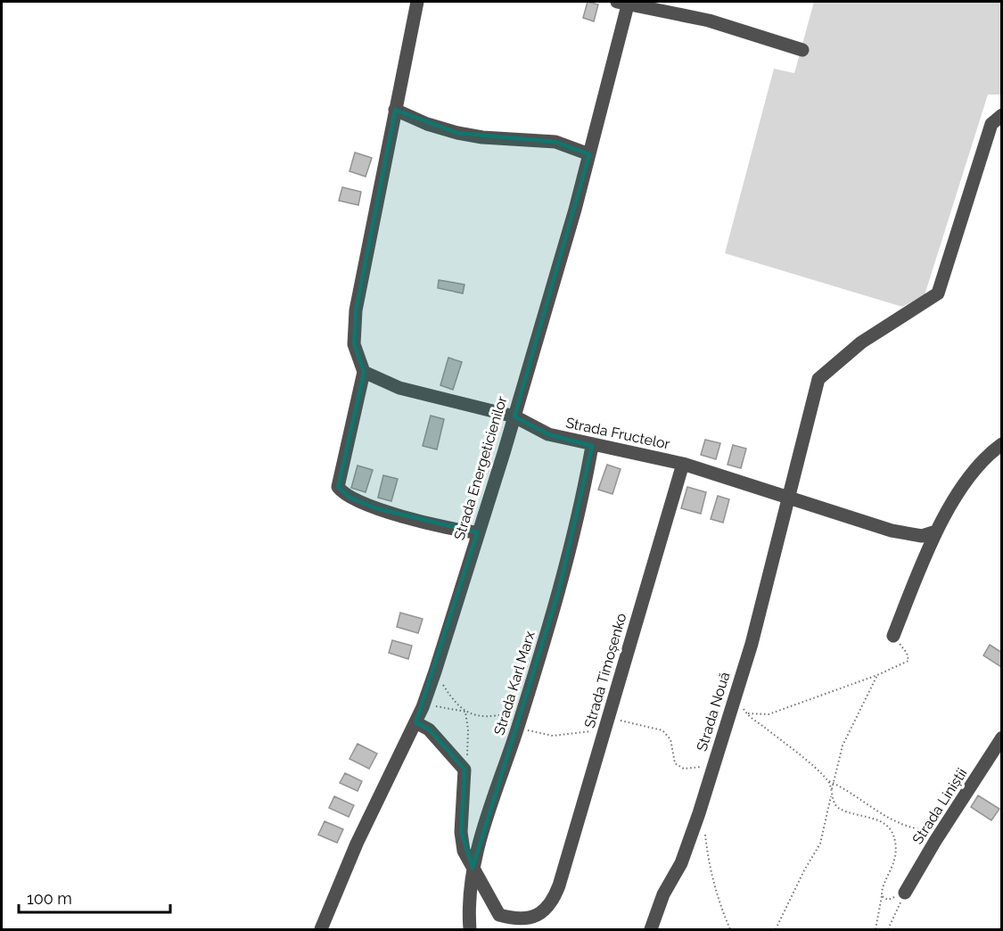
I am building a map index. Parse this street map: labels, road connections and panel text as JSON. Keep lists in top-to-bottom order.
{
  "streets": {
    "street": [
      "Strada Fructelor",
      "Strada Energeticienilor",
      "Strada Timoșenko",
      "Strada Karl Marx",
      "Strada Nouă",
      "Strada Liniștii"
    ]
  },
  "crossings": [
    ["Strada Fructelor", "Strada Energeticienilor"],
    ["Strada Fructelor", "Strada Timoșenko"],
    ["Strada Fructelor", "Strada Karl Marx"],
    ["Strada Fructelor", "Strada Nouă"],
    ["Strada Timoșenko", "Strada Karl Marx"]
  ],
  "scale_bar": "100 m"
}
